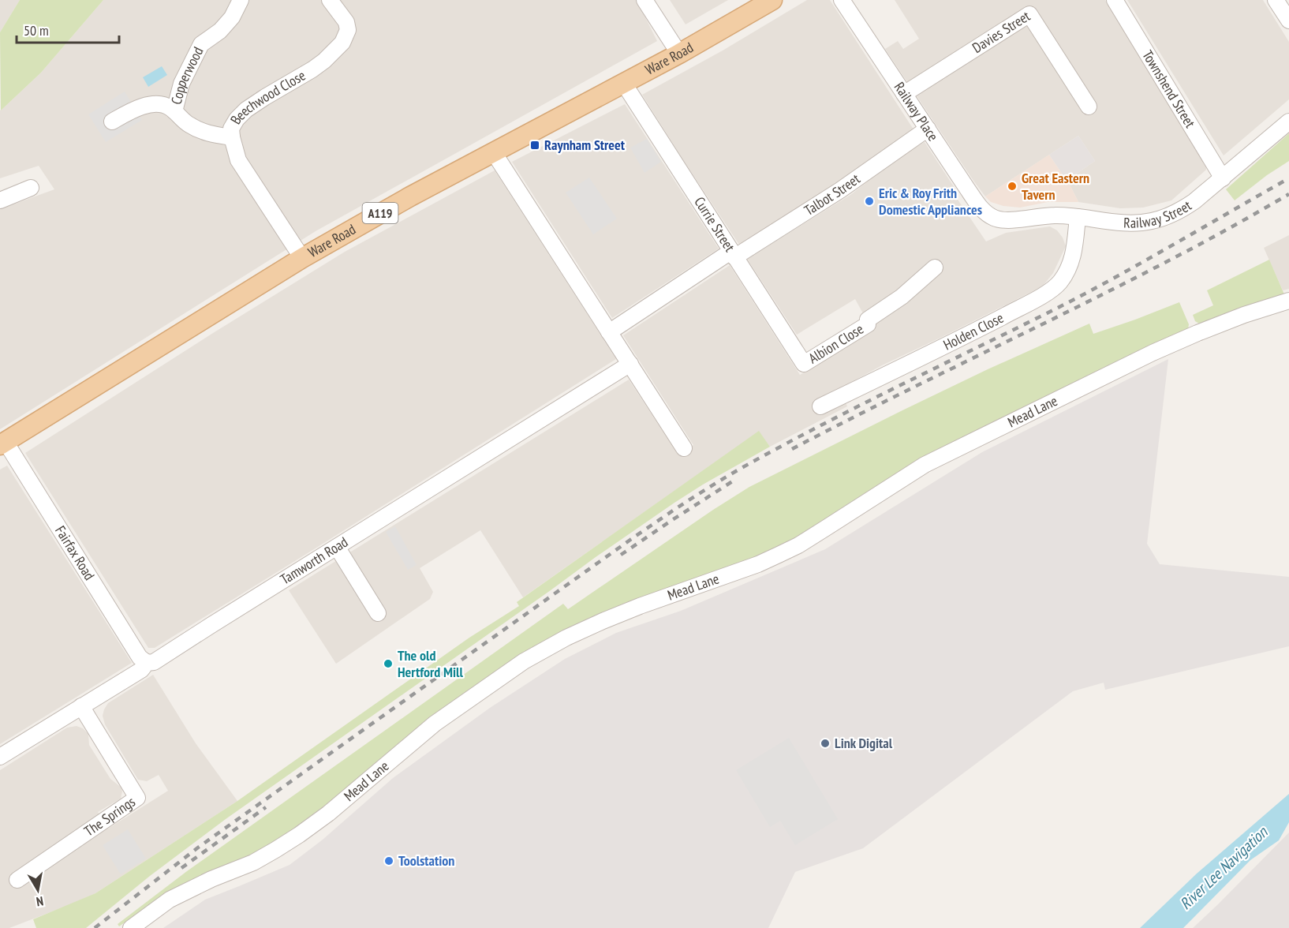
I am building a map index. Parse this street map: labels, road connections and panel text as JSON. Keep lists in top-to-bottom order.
{
  "streets": {
    "main road": ["Ware Road", "A119"],
    "street": [
      "Davies Street",
      "Copperwood",
      "Townshend Street",
      "Beechwood Close",
      "Railway Place",
      "Talbot Street",
      "Railway Street",
      "Currie Street",
      "Holden Close",
      "Albion Close",
      "Mead Lane",
      "Fairfax Road",
      "Tamworth Road",
      "The Springs"
    ]
  },
  "crossings": [
    ["Davies Street", "Railway Place"],
    ["Ware Road", "Beechwood Close"],
    ["Ware Road", "Currie Street"],
    ["Ware Road", "Fairfax Road"],
    ["Townshend Street", "Railway Street"],
    ["Railway Place", "Talbot Street"],
    ["Railway Place", "Railway Street"],
    ["Talbot Street", "Currie Street"],
    ["Railway Street", "Holden Close"],
    ["Currie Street", "Albion Close"],
    ["Fairfax Road", "Tamworth Road"],
    ["Tamworth Road", "The Springs"]
  ],
  "water": ["River Lee Navigation"],
  "places": {
    "transit": ["Raynham Street"],
    "other": [
      "Great Eastern Tavern",
      "Eric & Roy Frith Domestic Appliances",
      "The old Hertford Mill",
      "Link Digital",
      "Toolstation"
    ]
  },
  "scale_bar": "50 m",
  "north": "bottom"
}
